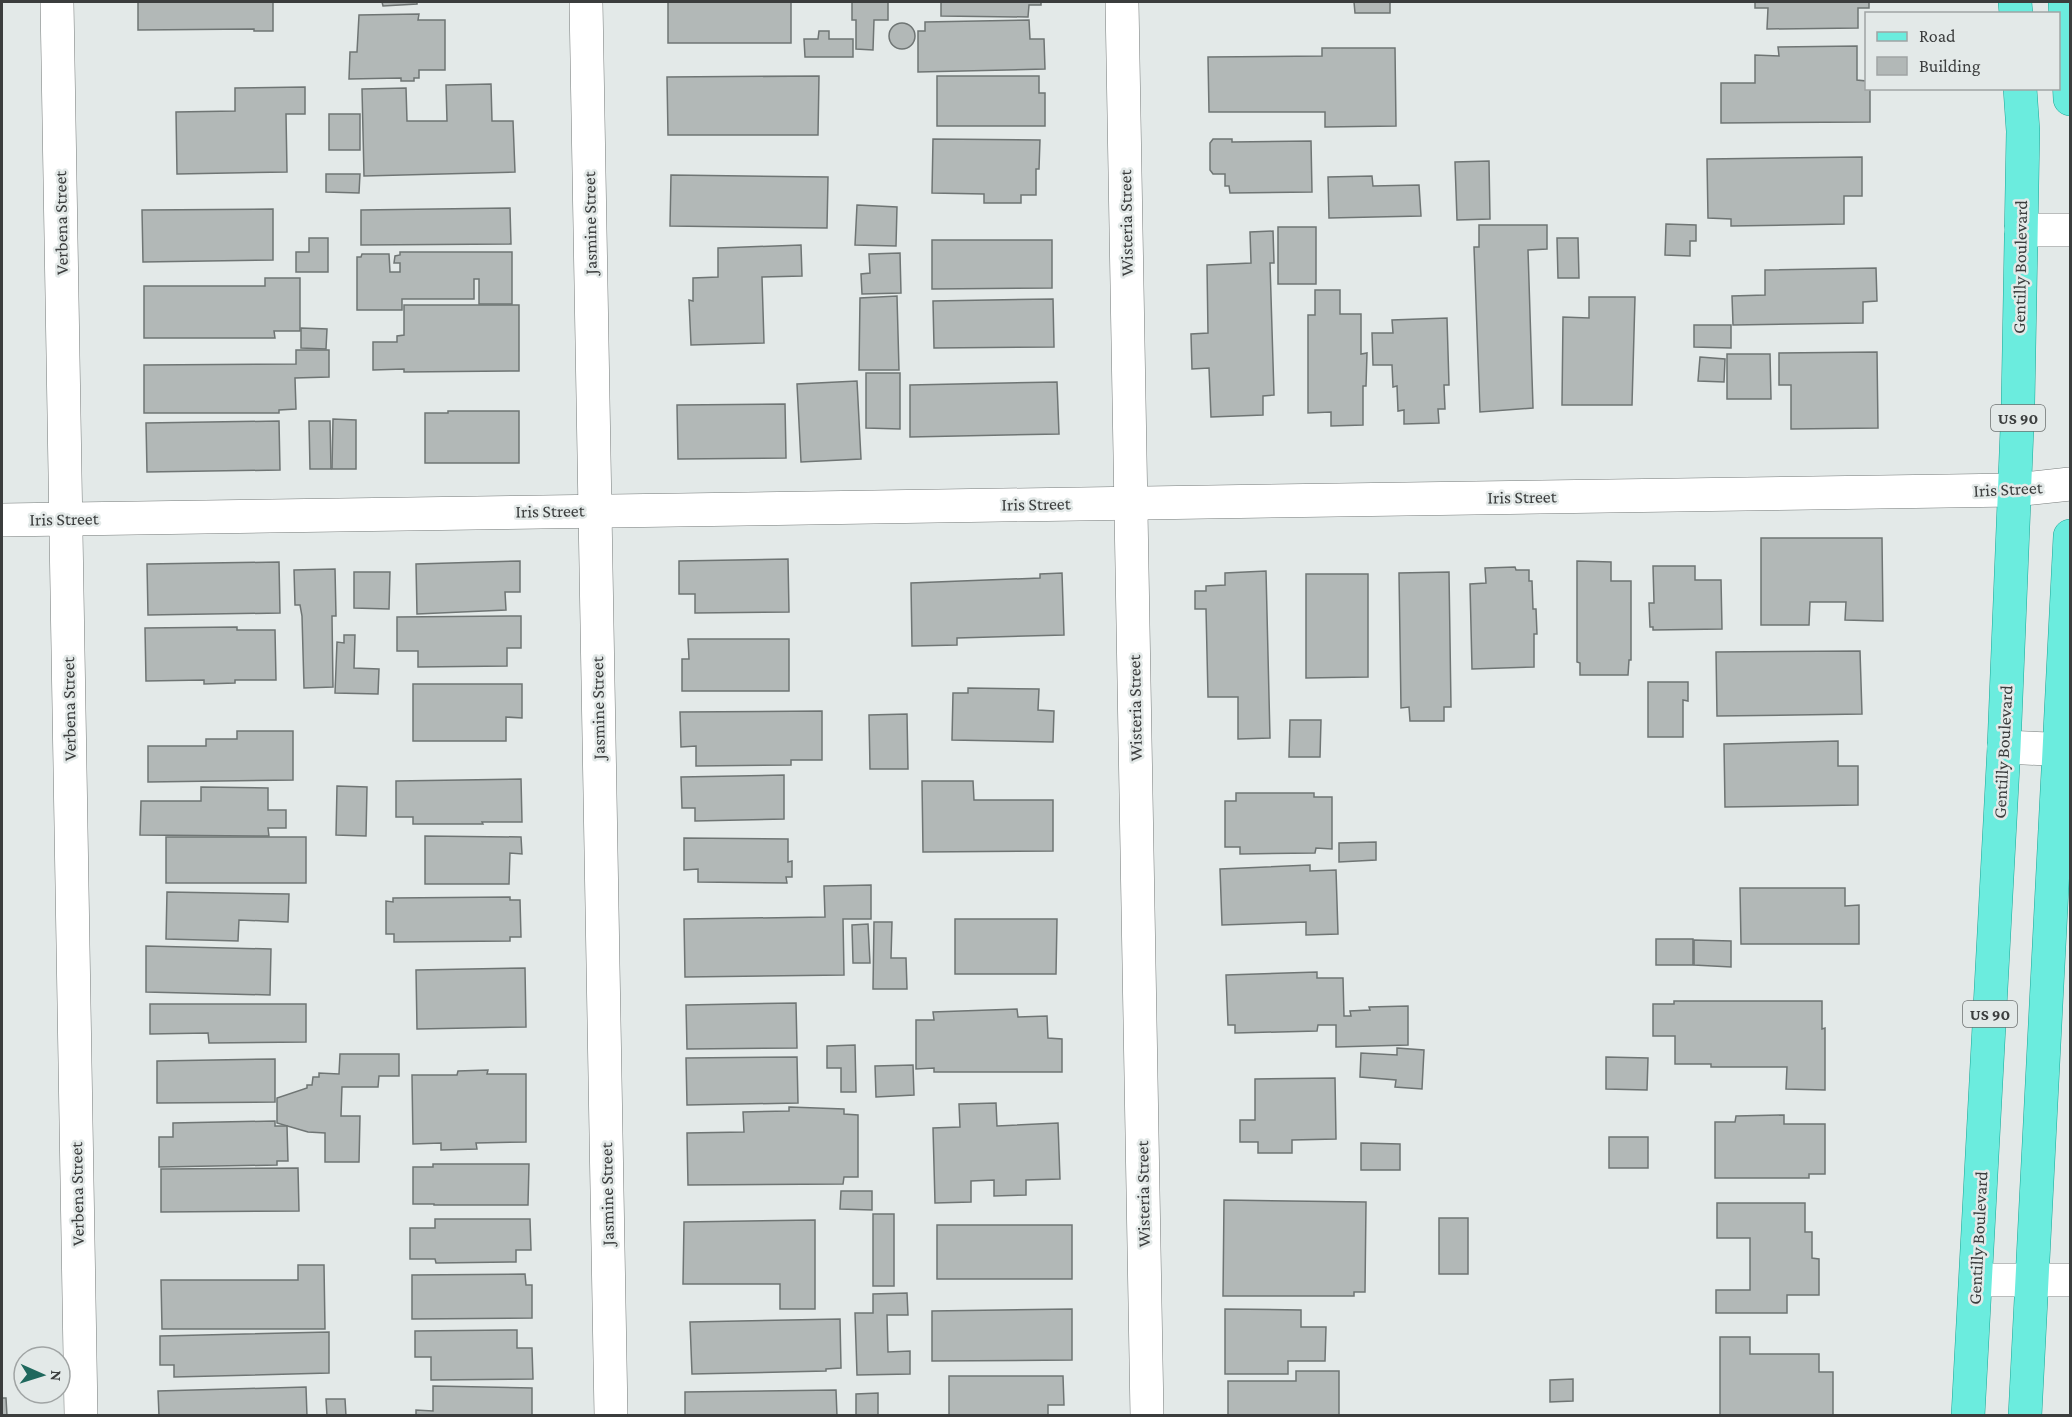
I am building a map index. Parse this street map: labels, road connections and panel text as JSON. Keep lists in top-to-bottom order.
{
  "streets": {
    "main road": ["Gentilly Boulevard", "US 90"],
    "street": [
      "Verbena Street",
      "Jasmine Street",
      "Wisteria Street",
      "Iris Street"
    ]
  },
  "crossings": [
    ["Verbena Street", "Iris Street"],
    ["Jasmine Street", "Iris Street"],
    ["Wisteria Street", "Iris Street"],
    ["Gentilly Boulevard", "Iris Street"]
  ],
  "legend": ["Road", "Building"],
  "north": "right"
}
